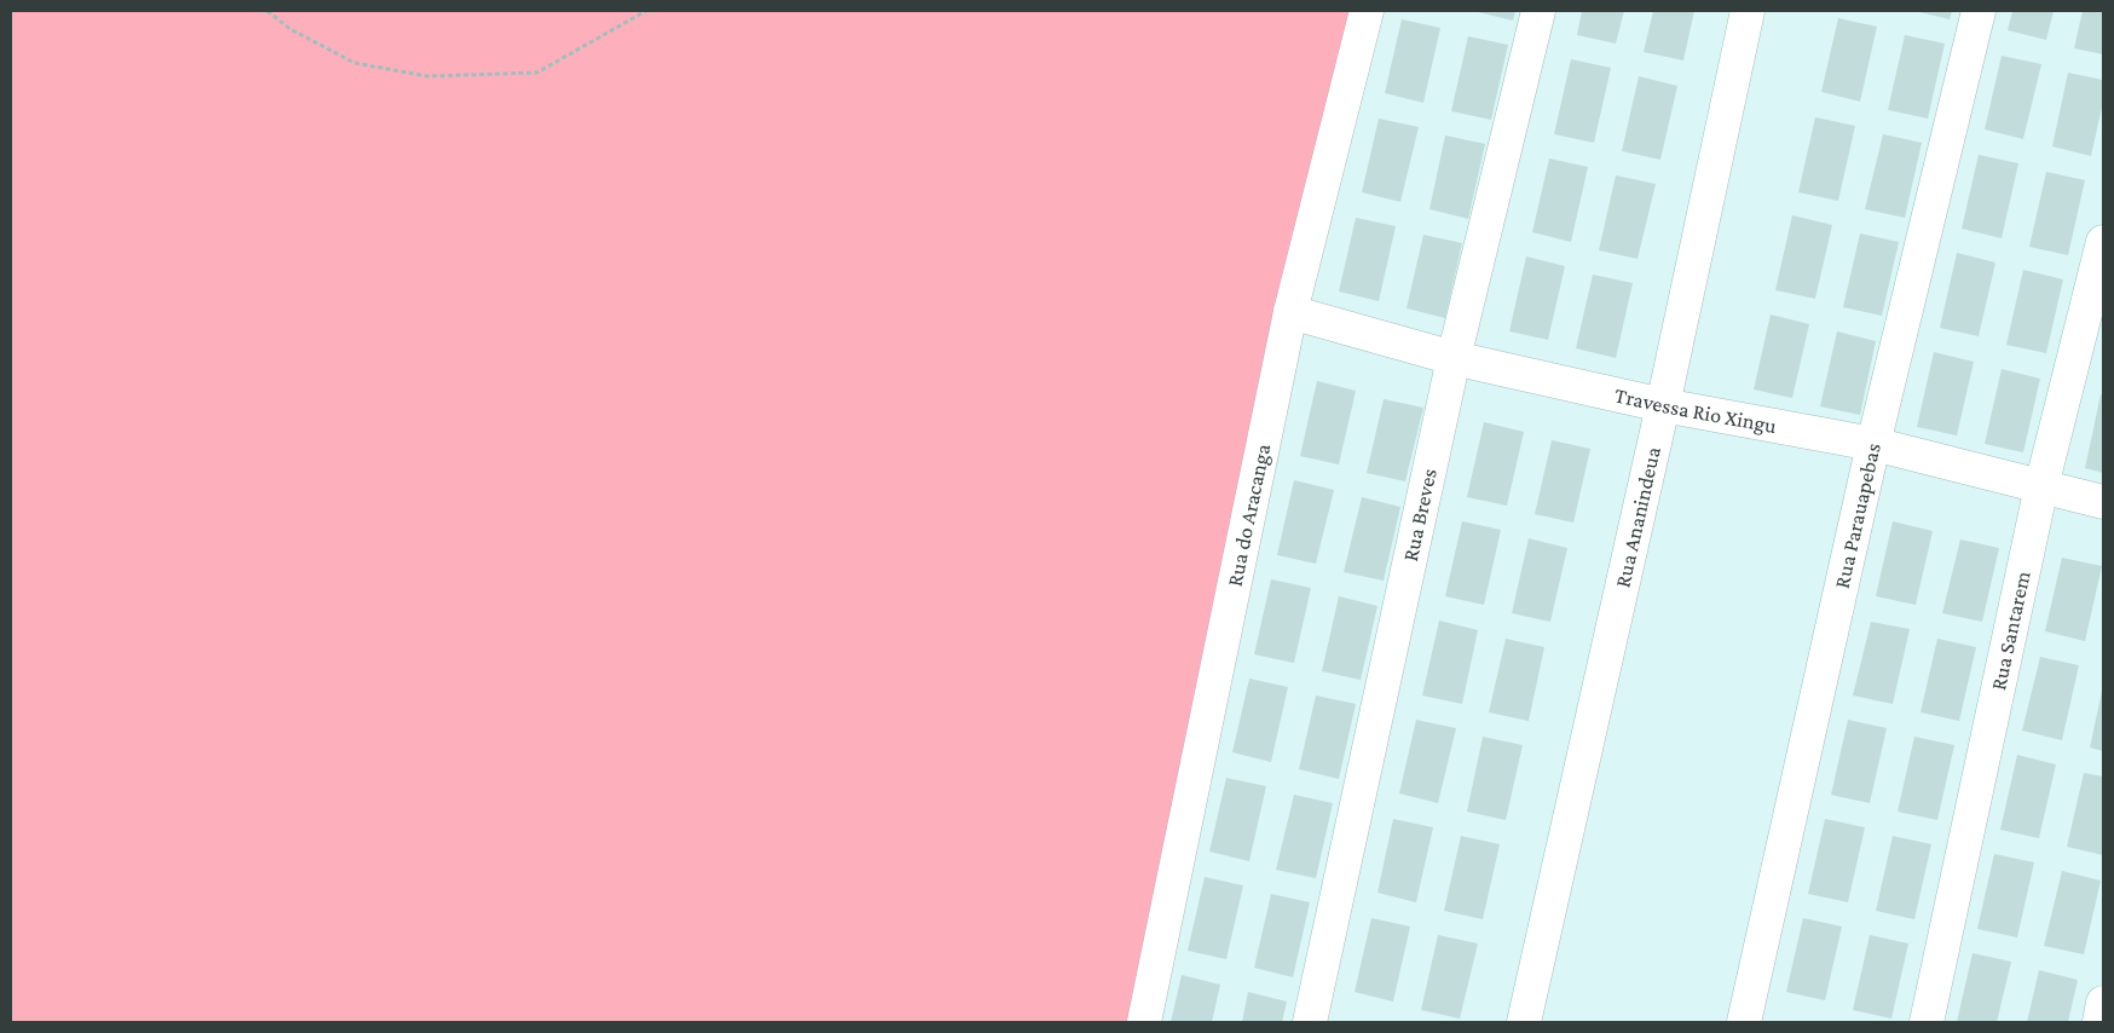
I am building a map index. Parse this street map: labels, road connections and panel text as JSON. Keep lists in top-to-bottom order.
{
  "streets": {
    "street": [
      "Travessa Rio Xingu",
      "Rua do Aracanga",
      "Rua Breves",
      "Rua Parauapebas",
      "Rua Ananindeua",
      "Rua Santarem"
    ]
  },
  "crossings": [
    ["Travessa Rio Xingu", "Rua do Aracanga"],
    ["Travessa Rio Xingu", "Rua Breves"],
    ["Travessa Rio Xingu", "Rua Parauapebas"],
    ["Travessa Rio Xingu", "Rua Ananindeua"],
    ["Travessa Rio Xingu", "Rua Santarem"]
  ]
}
